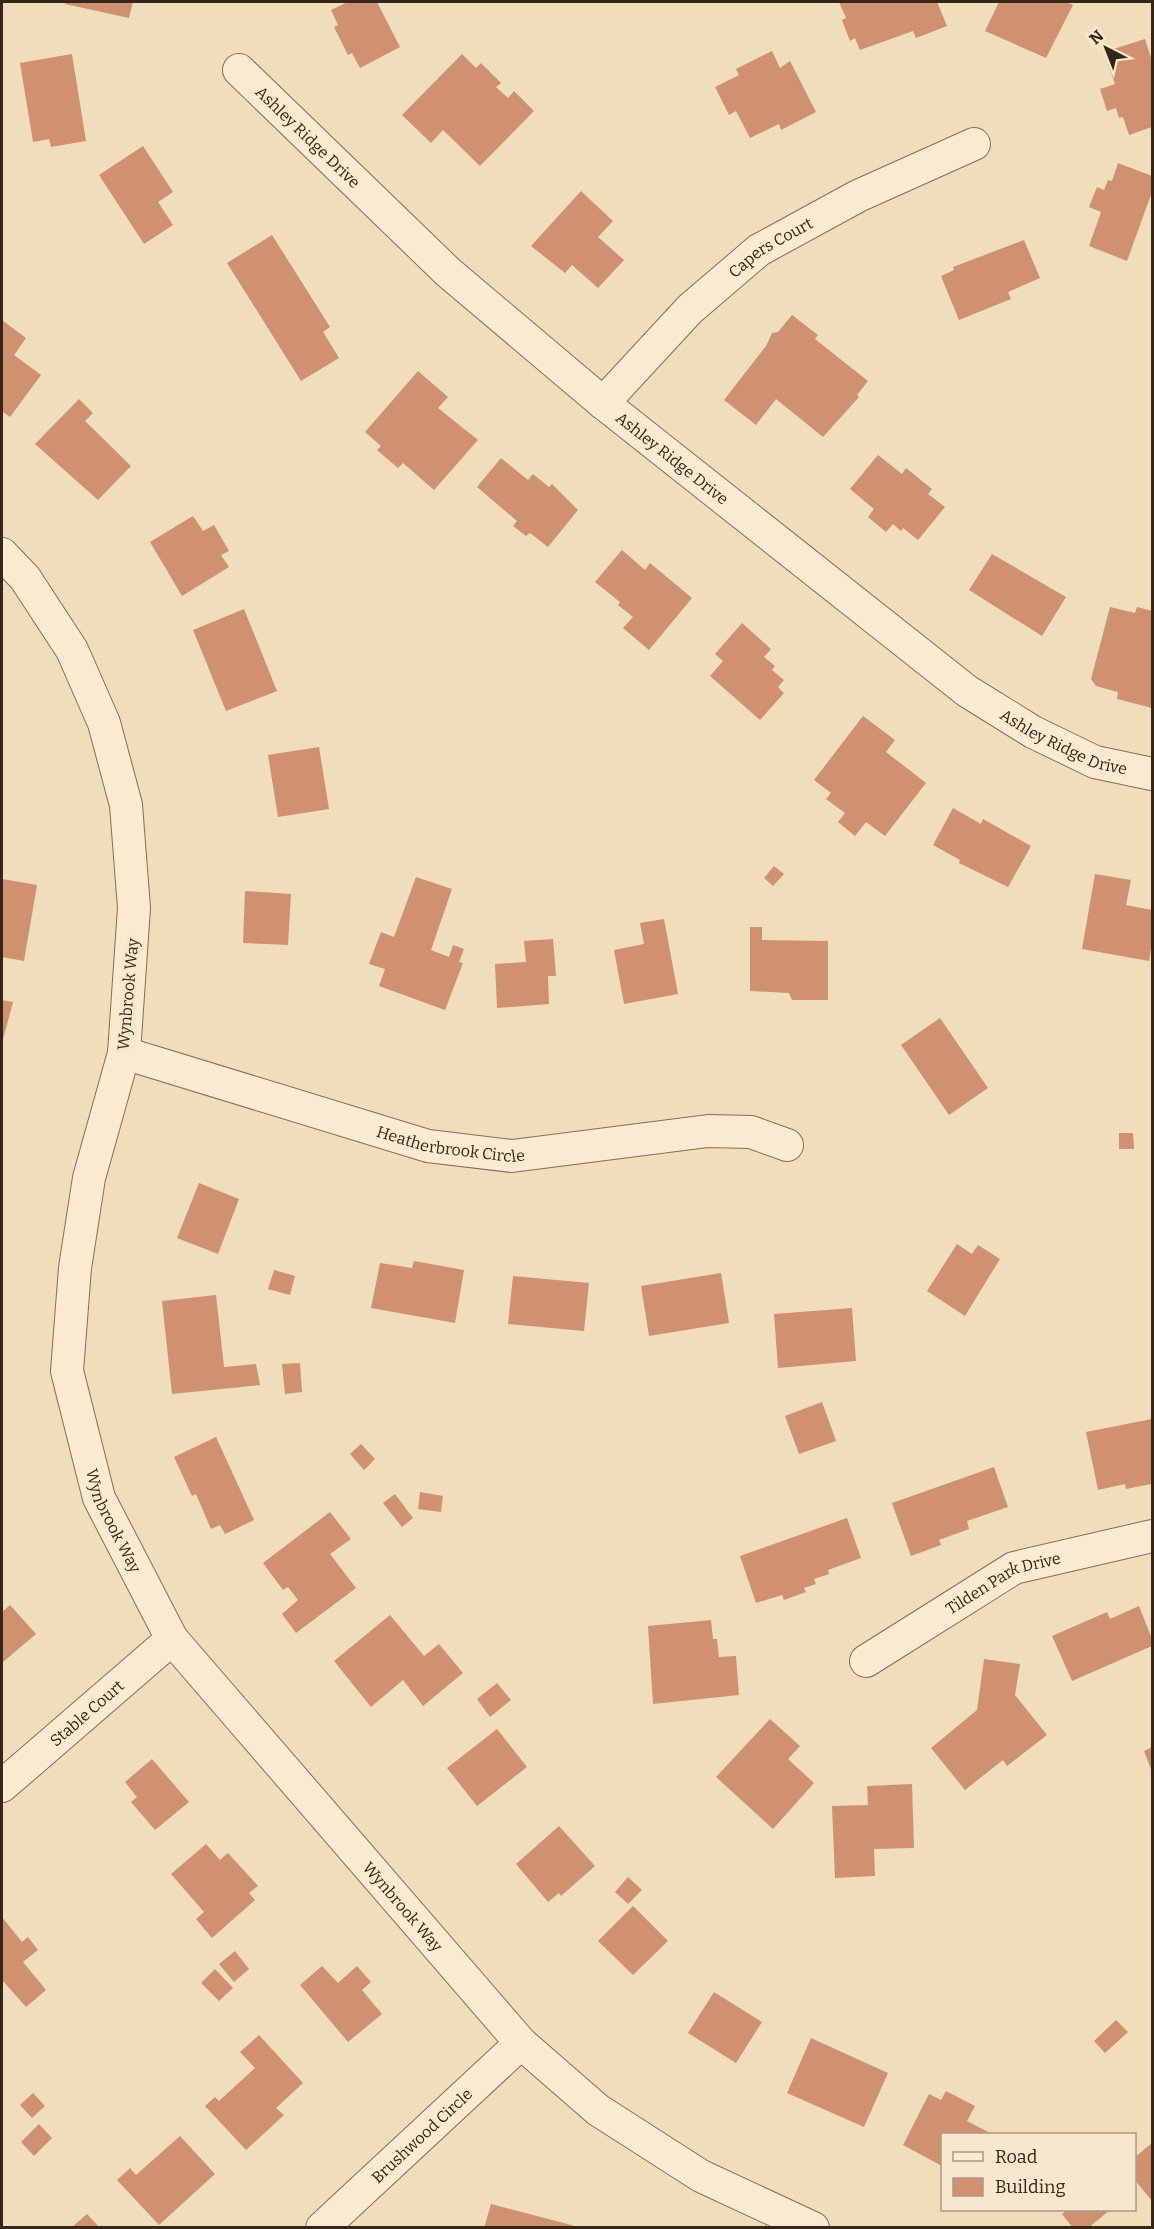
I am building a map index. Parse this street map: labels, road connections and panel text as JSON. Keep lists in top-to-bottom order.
{
  "streets": {
    "street": [
      "Ashley Ridge Drive",
      "Capers Court",
      "Wynbrook Way",
      "Heatherbrook Circle",
      "Tilden Park Drive",
      "Stable Court",
      "Brushwood Circle"
    ]
  },
  "crossings": [
    ["Ashley Ridge Drive", "Capers Court"],
    ["Wynbrook Way", "Heatherbrook Circle"],
    ["Wynbrook Way", "Stable Court"],
    ["Wynbrook Way", "Brushwood Circle"]
  ],
  "legend": ["Road", "Building"],
  "north": "top left"
}
